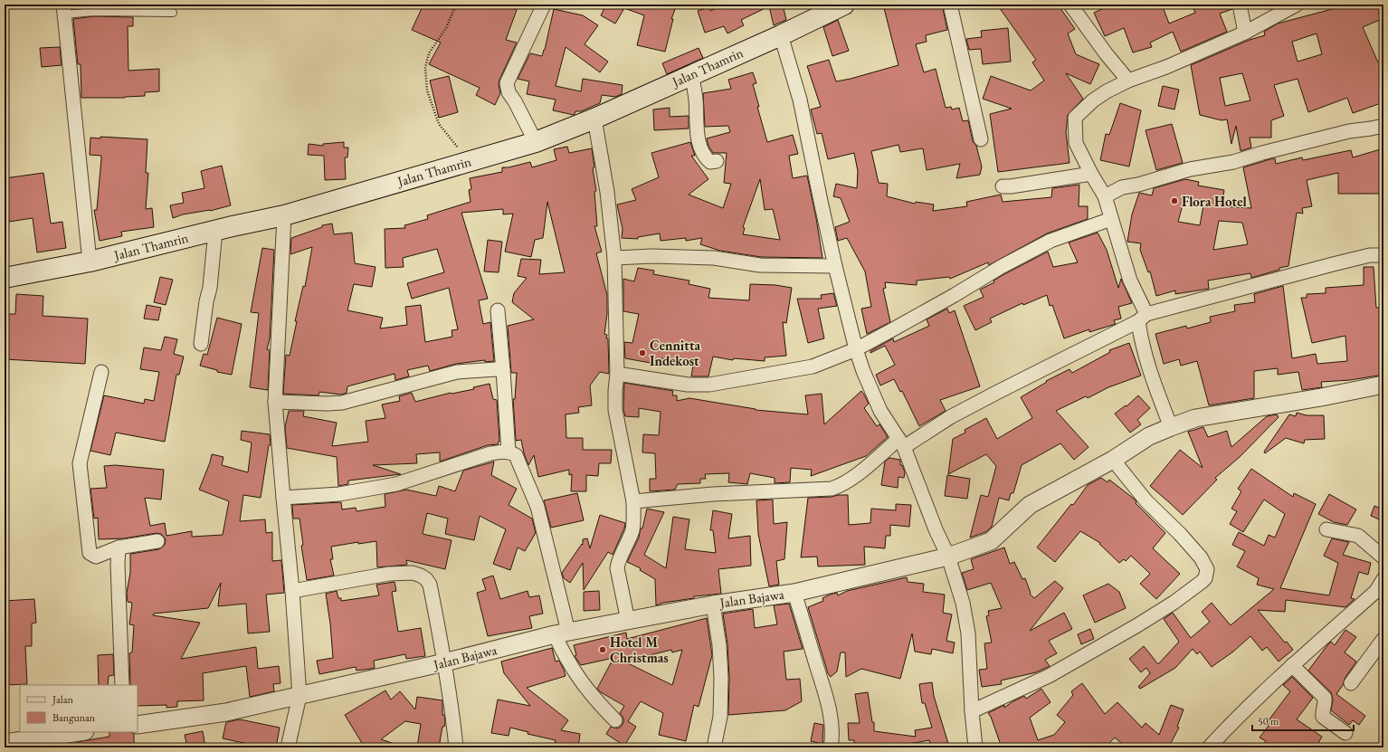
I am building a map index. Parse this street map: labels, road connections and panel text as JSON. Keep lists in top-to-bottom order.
{
  "streets": {
    "main road": ["Jalan Thamrin"],
    "street": ["Jalan Bajawa"]
  },
  "places": ["Flora Hotel", "Cennitta Indekost", "Hotel M Christmas"],
  "legend": ["Jalan", "Bangunan"],
  "scale_bar": "50 m"
}
